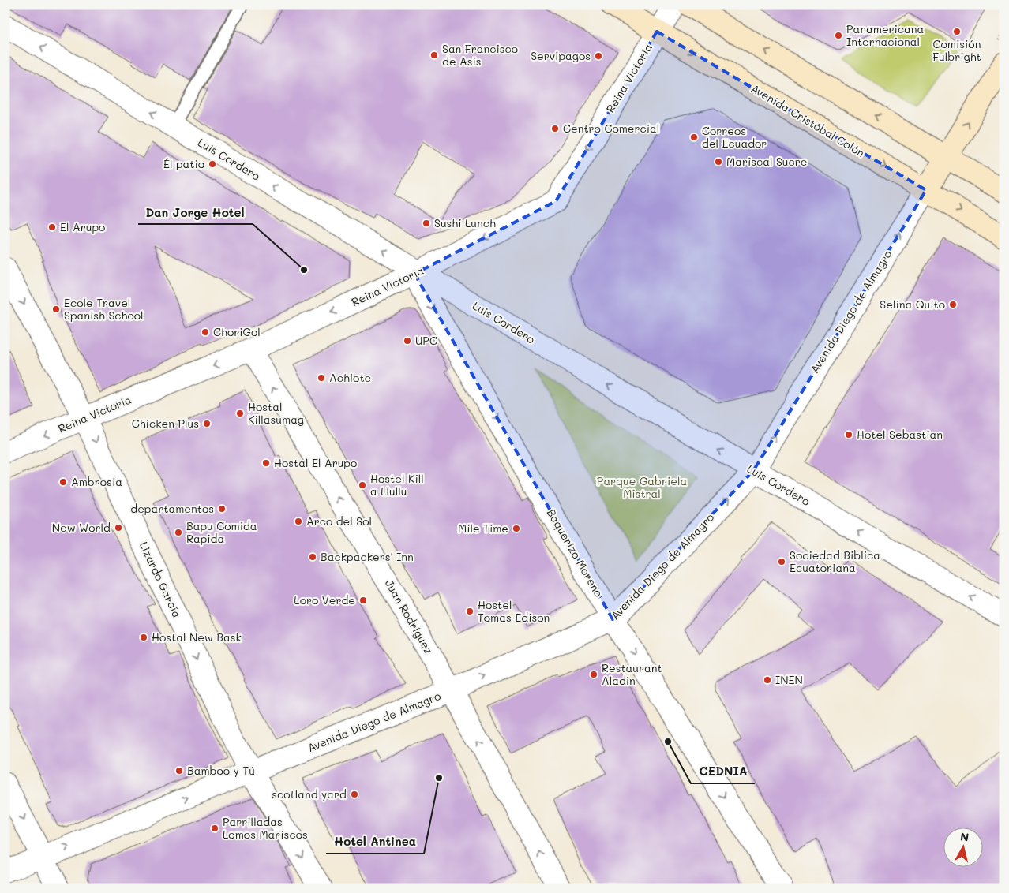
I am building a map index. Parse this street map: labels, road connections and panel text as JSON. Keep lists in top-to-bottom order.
{
  "streets": {
    "street": [
      "Reina Victoria",
      "Avenida Cristóbal Colón",
      "Luis Cordero",
      "Avenida Diego de Almagro",
      "Baquerizo Moreno",
      "Lizardo García",
      "Juan Rodríguez"
    ]
  },
  "crossings": [
    ["Reina Victoria", "Avenida Cristóbal Colón"],
    ["Reina Victoria", "Luis Cordero"],
    ["Reina Victoria", "Baquerizo Moreno"],
    ["Reina Victoria", "Lizardo García"],
    ["Reina Victoria", "Juan Rodríguez"],
    ["Avenida Cristóbal Colón", "Avenida Diego de Almagro"],
    ["Luis Cordero", "Avenida Diego de Almagro"],
    ["Luis Cordero", "Baquerizo Moreno"],
    ["Avenida Diego de Almagro", "Baquerizo Moreno"],
    ["Avenida Diego de Almagro", "Lizardo García"],
    ["Avenida Diego de Almagro", "Juan Rodríguez"]
  ],
  "one_way": [
    "Reina Victoria",
    "Luis Cordero",
    "Avenida Diego de Almagro",
    "Baquerizo Moreno",
    "Lizardo García",
    "Juan Rodríguez"
  ],
  "parks": ["Parque Gabriela Mistral"],
  "places": [
    "Comisión Fulbright",
    "Panamericana Internacional",
    "San Francisco de Asis",
    "Servipagos",
    "Centro Comercial",
    "Correos del Ecuador",
    "Mariscal Sucre",
    "Él patio",
    "Sushi Lunch",
    "El Arupo",
    "Dan Jorge Hotel",
    "Selina Quito",
    "Ecole Travel Spanish School",
    "ChoriGol",
    "UPC",
    "Achiote",
    "Hostal Killasumag",
    "Chicken Plus",
    "Hotel Sebastian",
    "Hostal El Arupo",
    "Ambrosia",
    "Hostel Kill a Llullu",
    "departamentos",
    "Arco del Sol",
    "New World",
    "Mile Time",
    "Bapu Comida Rapida",
    "Backpackers' Inn",
    "Sociedad Biblica Ecuatoriana",
    "Loro Verde",
    "Hostel Tomas Edison",
    "Hostal New Bask",
    "Restaurant Aladin",
    "INEN",
    "CEDNIA",
    "Bamboo y Tú",
    "Hotel Antinea",
    "scotland yard",
    "Parrilladas Lomos Mariscos"
  ],
  "north": "top"
}
